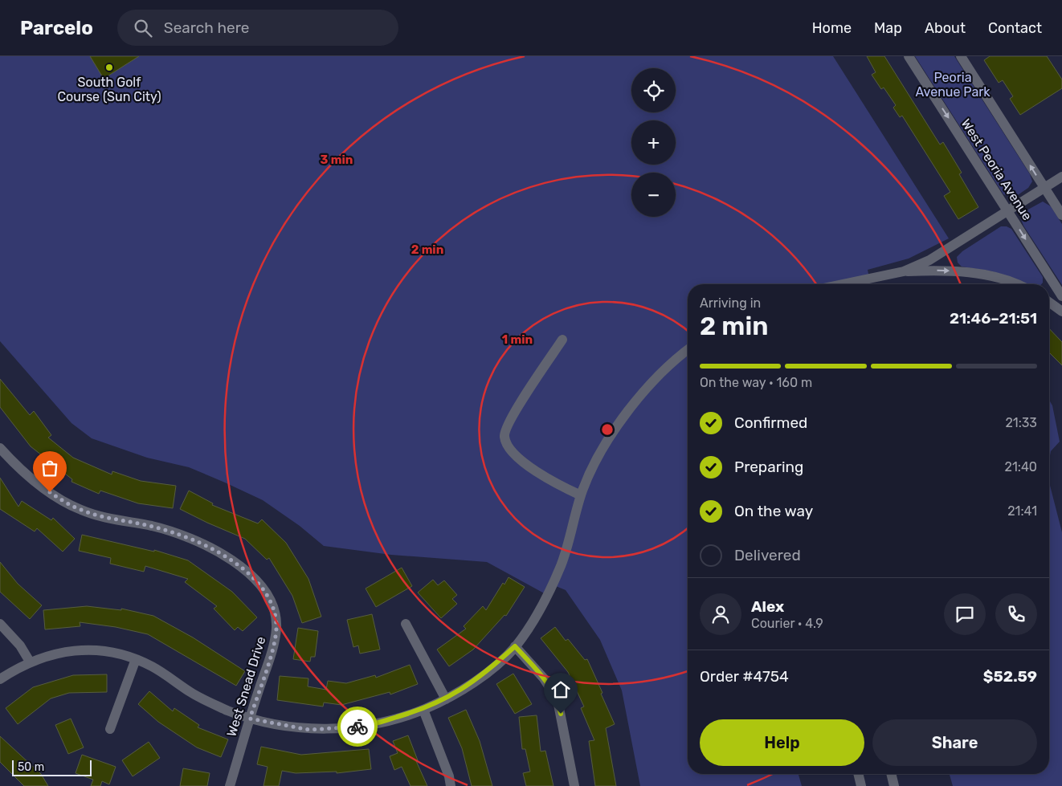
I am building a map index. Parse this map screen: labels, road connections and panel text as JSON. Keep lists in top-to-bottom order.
{
  "streets": {
    "street": ["West Peoria Avenue", "West Snead Drive"]
  },
  "parks": ["Peoria Avenue Park"],
  "places": ["South Golf Course (Sun City)"],
  "scale_bar": "50 m",
  "page": {
    "header": "Parcelo",
    "search": "Search here",
    "nav": [
      "Home",
      "Map",
      "About",
      "Contact"
    ],
    "map_buttons": ["+", "−"],
    "heading": ["2 min", "Arriving in", "21:46–21:51"],
    "panel": [
      "Alex",
      "Courier · 4.9",
      "Order #4754",
      "$52.59"
    ],
    "bar": "On the way · 160 m",
    "list": [
      ["Confirmed", "21:33"],
      ["Preparing", "21:40"],
      ["On the way", "21:41"],
      "Delivered"
    ],
    "buttons": ["Help", "Share"],
    "scale": "50 m"
  },
  "rings": ["3 min", "2 min", "1 min"]
}
